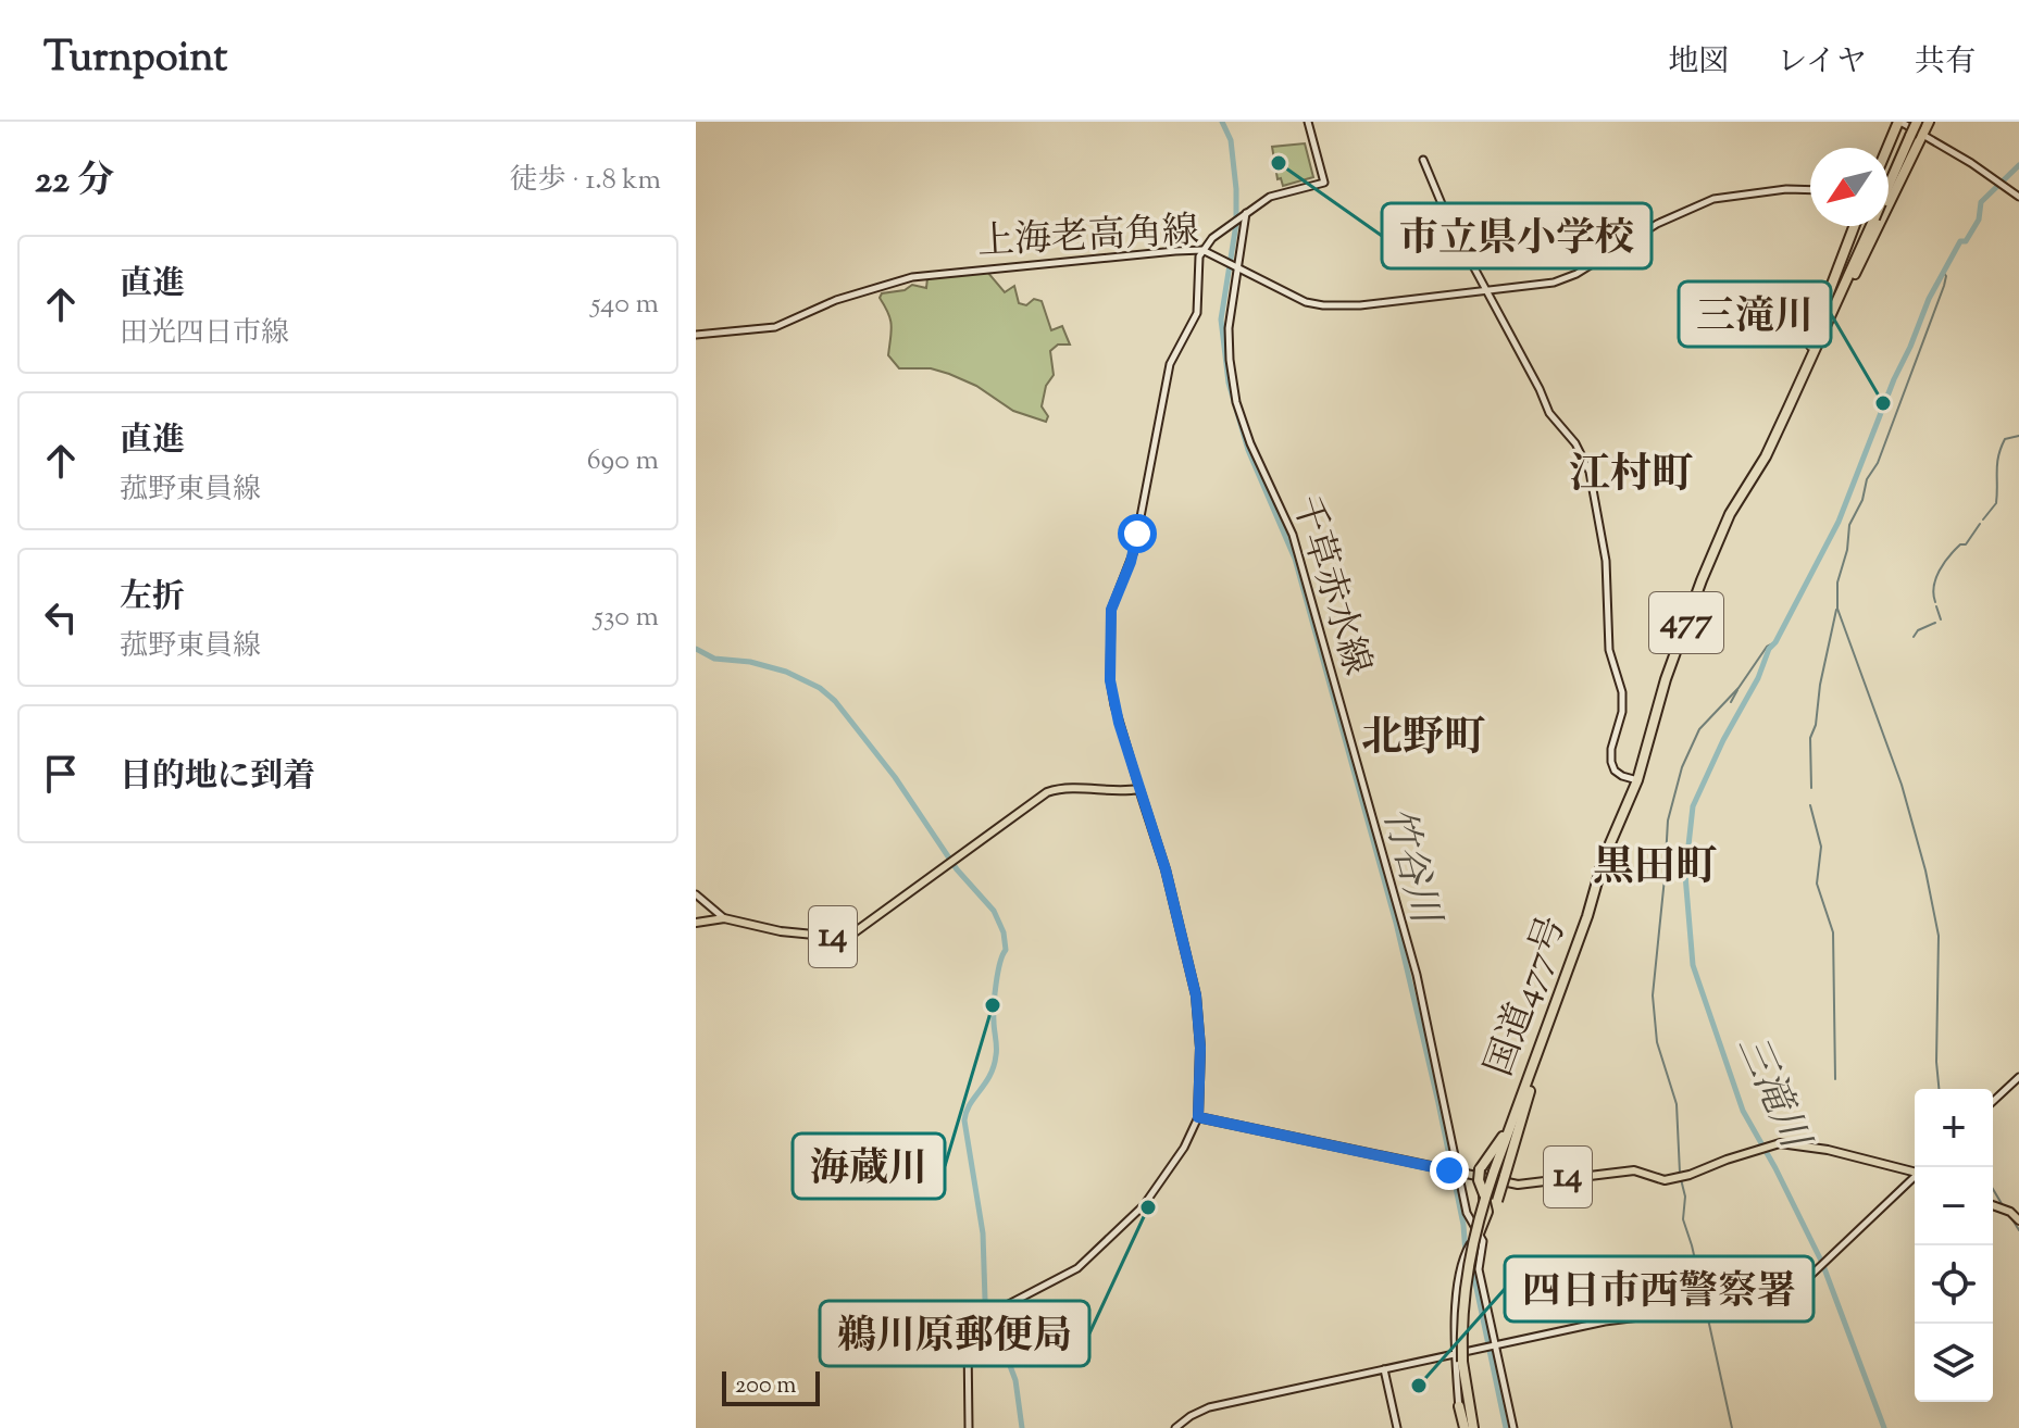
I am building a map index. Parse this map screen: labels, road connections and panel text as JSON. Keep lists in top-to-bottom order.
{
  "streets": {
    "highway": ["477", "国道477号"],
    "main road": ["上海老高角線", "千草赤水線", "14"]
  },
  "crossings": [
    ["上海老高角線", "千草赤水線"],
    ["千草赤水線", "14"],
    ["477", "国道477号"]
  ],
  "districts": ["江村町", "北野町", "黒田町"],
  "water": ["竹谷川", "三滝川"],
  "places": [
    "市立県小学校",
    "三滝川",
    "海蔵川",
    "鵜川原郵便局",
    "四日市西警察署"
  ],
  "scale_bar": "200 m",
  "north": "bottom left",
  "page": {
    "header": "Turnpoint",
    "nav": ["地図", "レイヤ", "共有"],
    "heading": ["22 分", "徒歩 · 1.8 km"],
    "list": [
      ["直進", "田光四日市線", "540 m"],
      ["直進", "菰野東員線", "690 m"],
      ["左折", "菰野東員線", "530 m"],
      "目的地に到着"
    ],
    "map_buttons": ["+", "−"],
    "scale": "200 m"
  }
}
